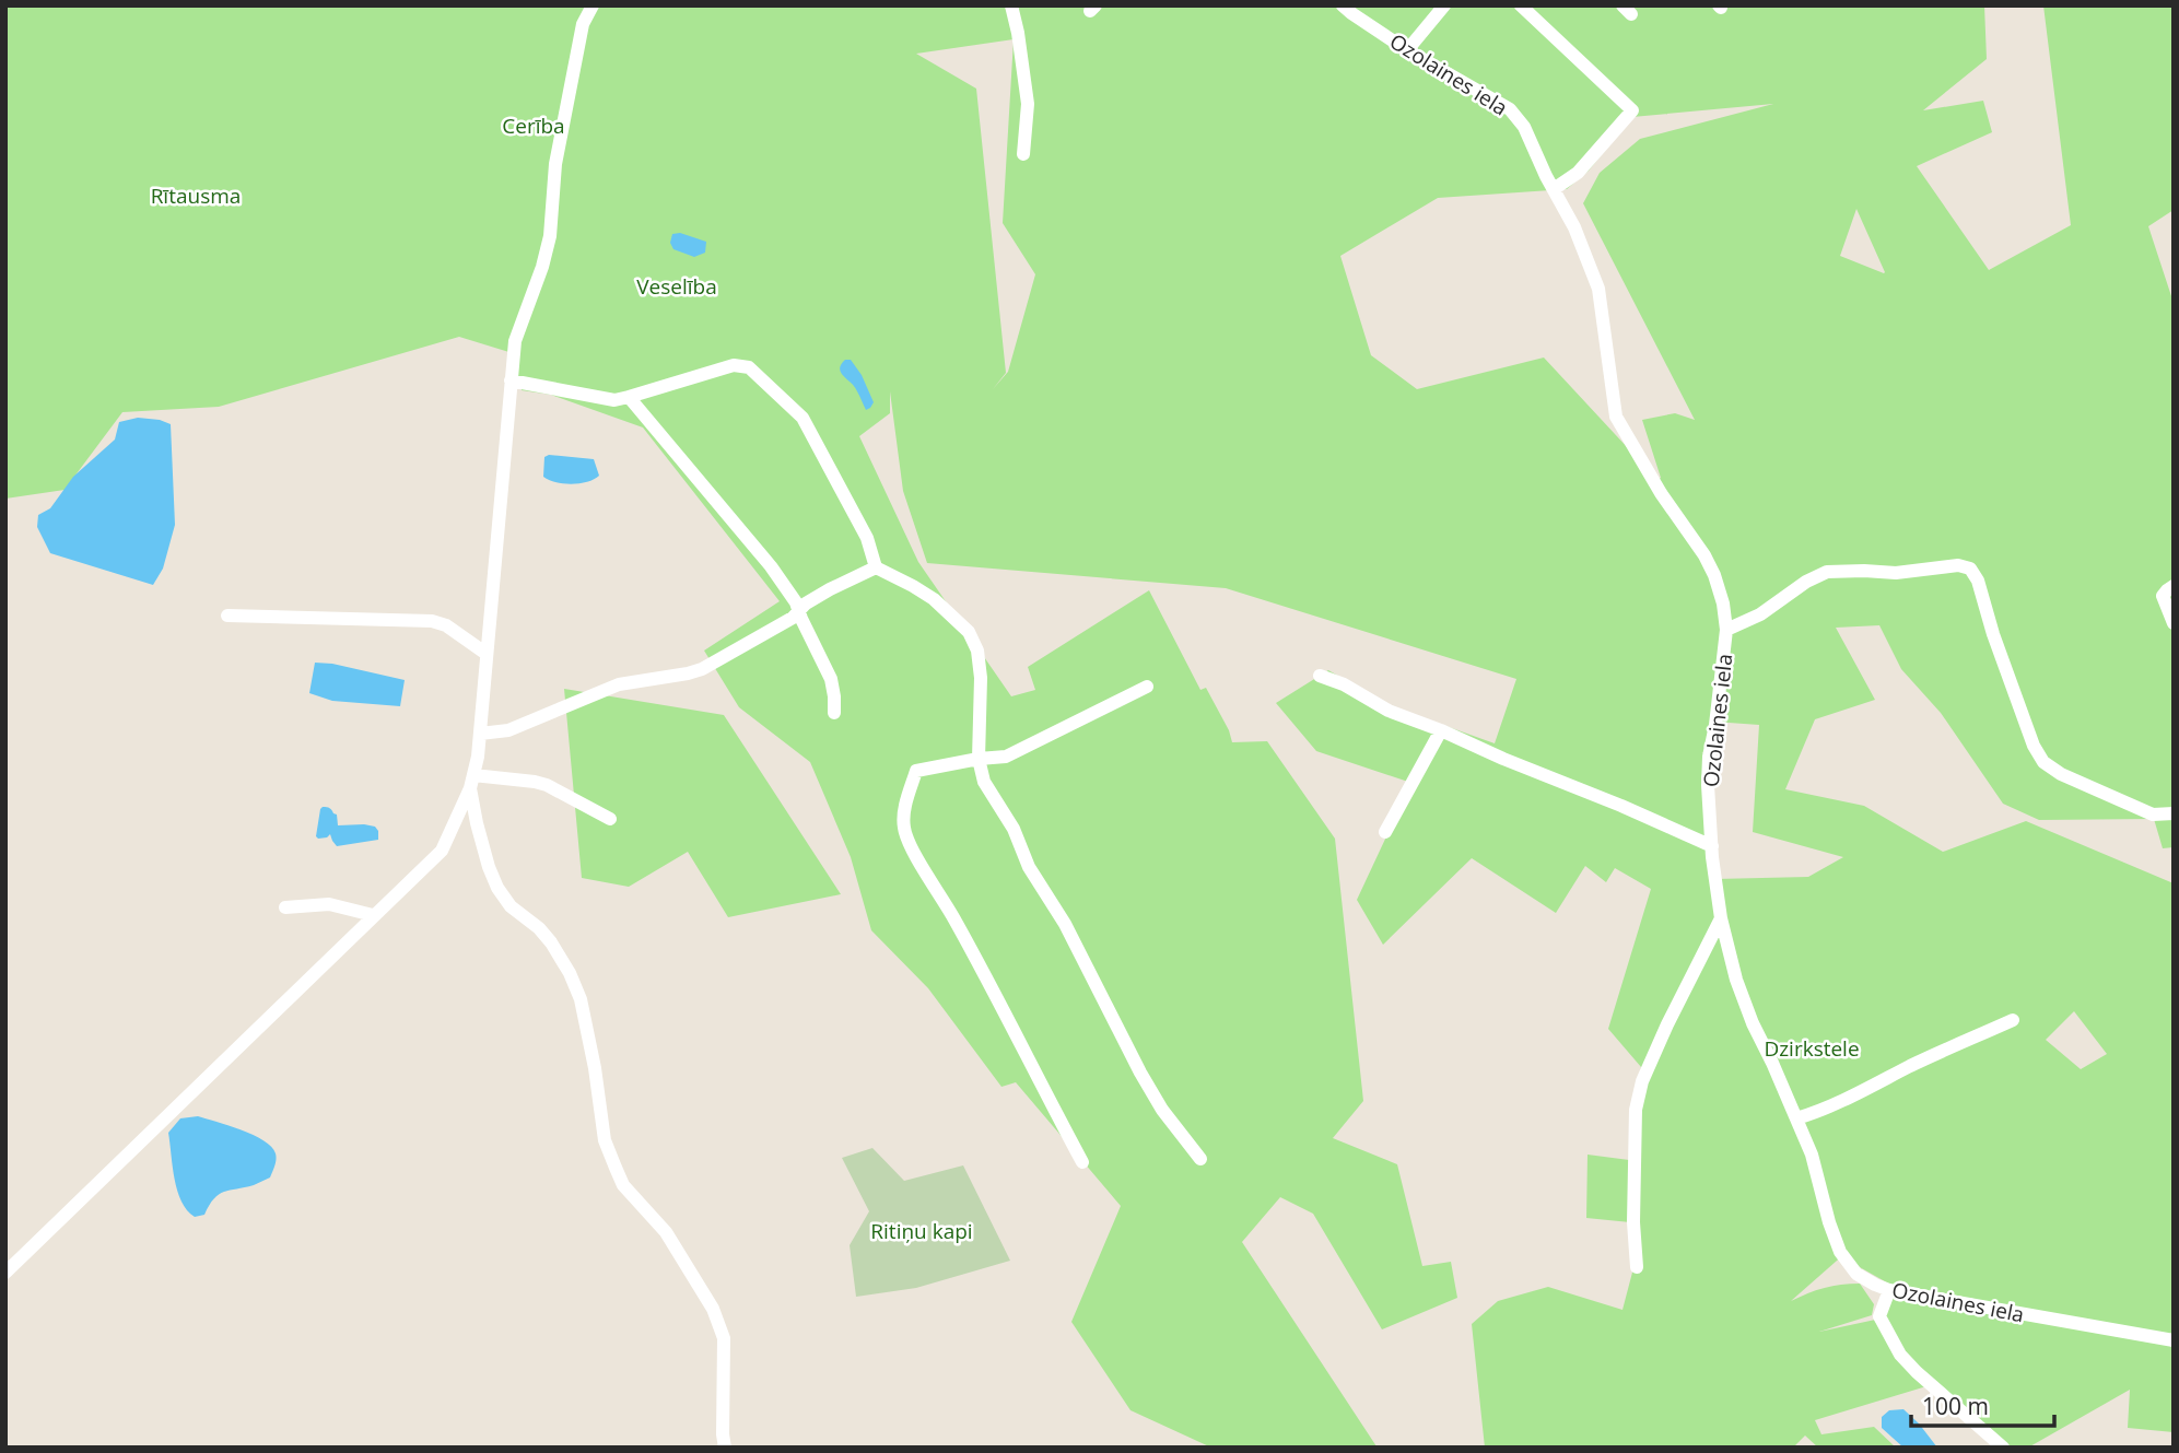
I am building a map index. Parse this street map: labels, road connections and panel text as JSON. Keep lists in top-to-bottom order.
{
  "streets": {
    "street": ["Ozolaines iela"]
  },
  "parks": [
    "Cerība",
    "Rītausma",
    "Veselība",
    "Dzirkstele",
    "Ritiņu kapi"
  ],
  "scale_bar": "100 m"
}
